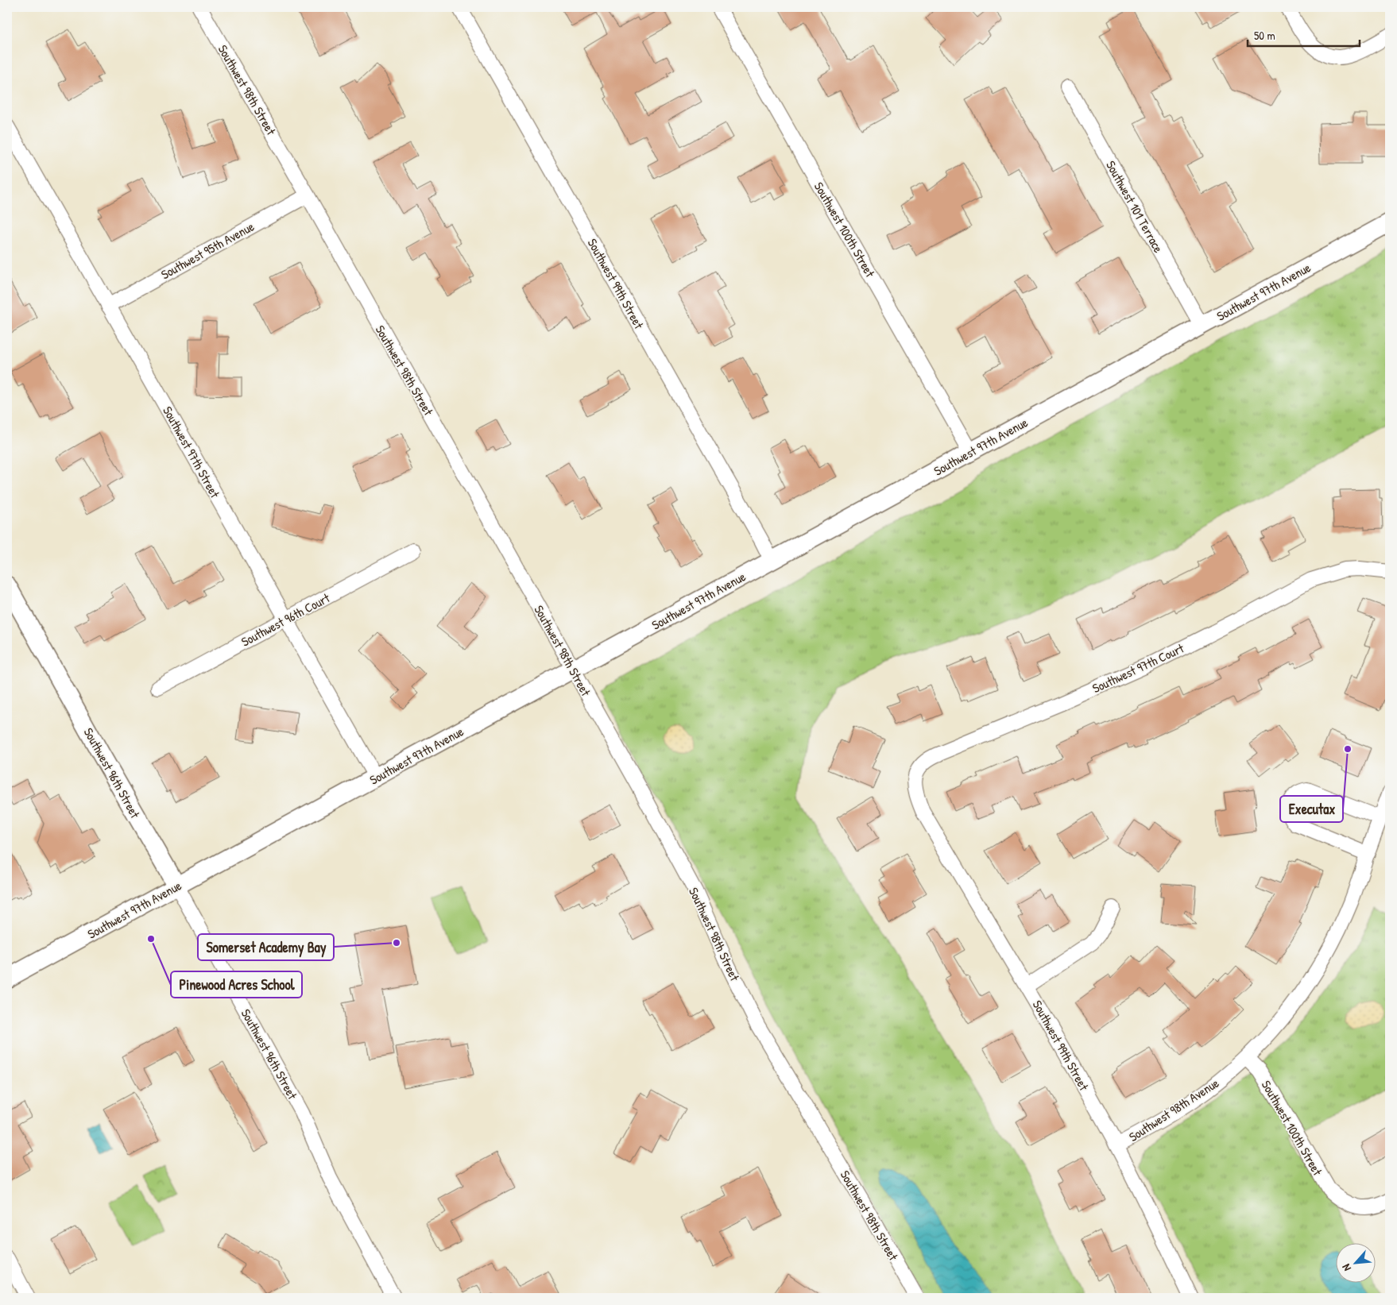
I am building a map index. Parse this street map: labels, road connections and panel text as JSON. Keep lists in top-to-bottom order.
{
  "streets": {
    "street": [
      "Southwest 98th Street",
      "Southwest 101 Terrace",
      "Southwest 100th Street",
      "Southwest 95th Avenue",
      "Southwest 99th Street",
      "Southwest 97th Avenue",
      "Southwest 97th Street",
      "Southwest 96th Court",
      "Southwest 97th Court",
      "Southwest 96th Street",
      "Southwest 98th Avenue"
    ]
  },
  "crossings": [
    ["Southwest 98th Street", "Southwest 95th Avenue"],
    ["Southwest 98th Street", "Southwest 97th Avenue"],
    ["Southwest 101 Terrace", "Southwest 97th Avenue"],
    ["Southwest 100th Street", "Southwest 97th Avenue"],
    ["Southwest 100th Street", "Southwest 98th Avenue"],
    ["Southwest 95th Avenue", "Southwest 97th Street"],
    ["Southwest 99th Street", "Southwest 97th Avenue"],
    ["Southwest 99th Street", "Southwest 97th Court"],
    ["Southwest 99th Street", "Southwest 98th Avenue"],
    ["Southwest 97th Avenue", "Southwest 97th Street"],
    ["Southwest 97th Avenue", "Southwest 96th Street"],
    ["Southwest 97th Street", "Southwest 96th Court"]
  ],
  "places": ["Executax", "Pinewood Acres School", "Somerset Academy Bay"],
  "scale_bar": "50 m",
  "north": "bottom left"
}
